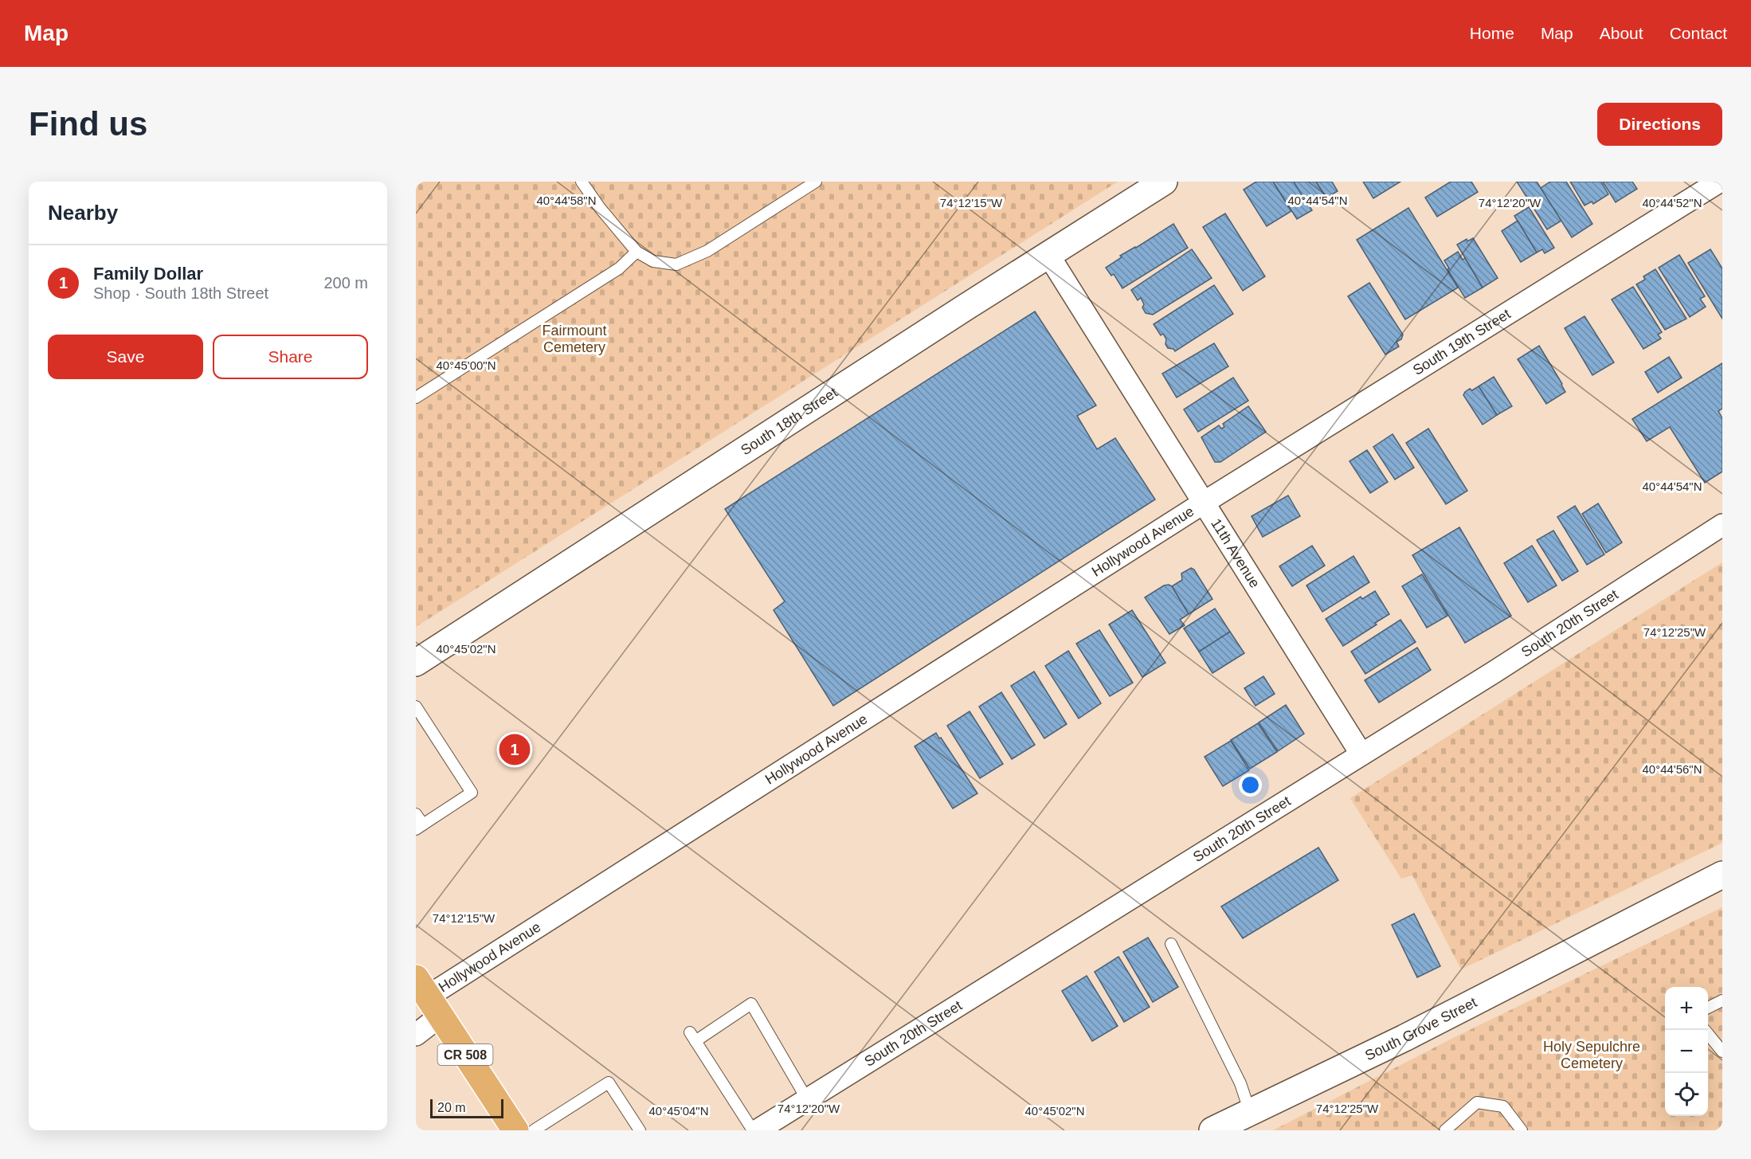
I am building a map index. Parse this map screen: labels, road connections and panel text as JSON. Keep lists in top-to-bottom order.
{
  "streets": {
    "main road": ["CR 508"],
    "street": [
      "South 19th Street",
      "South 18th Street",
      "Hollywood Avenue",
      "11th Avenue",
      "South 20th Street",
      "South Grove Street"
    ]
  },
  "crossings": [
    ["South 19th Street", "Hollywood Avenue"],
    ["South 19th Street", "11th Avenue"],
    ["South 18th Street", "11th Avenue"],
    ["Hollywood Avenue", "11th Avenue"],
    ["Hollywood Avenue", "CR 508"],
    ["11th Avenue", "South 20th Street"]
  ],
  "parks": ["Fairmount Cemetery", "Holy Sepulchre Cemetery"],
  "scale_bar": "20 m",
  "page": {
    "header": "Map",
    "nav": [
      "Home",
      "Map",
      "About",
      "Contact"
    ],
    "buttons": [
      "Directions",
      ["Save", "Share"]
    ],
    "title": "Find us",
    "heading": "Nearby",
    "list": [
      {
        "mark": "1",
        "name": "Family Dollar",
        "note": "Shop · South 18th Street",
        "value": "200 m"
      }
    ],
    "pins": "1",
    "map_buttons": ["+", "−"],
    "scale": "20 m"
  },
  "coordinates": [
    "40°44'58\"N",
    "40°44'54\"N",
    "74°12'15\"W",
    "74°12'20\"W",
    "40°44'52\"N",
    "40°45'00\"N",
    "74°12'25\"W",
    "40°45'02\"N",
    "40°44'56\"N",
    "40°45'04\"N"
  ]
}
